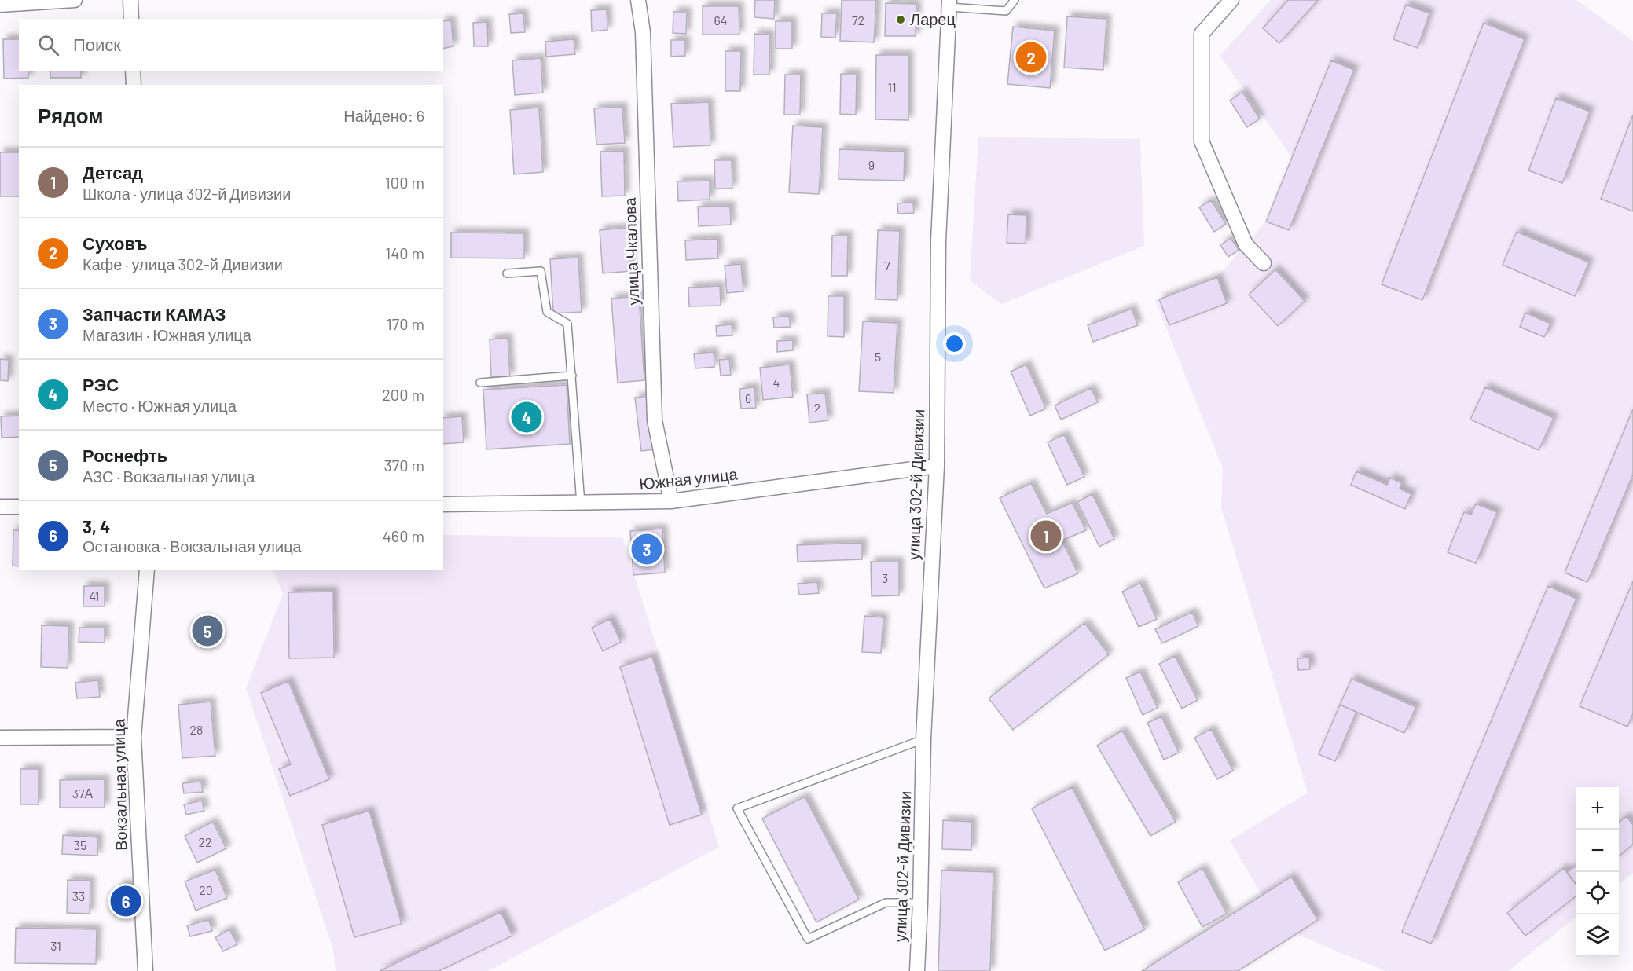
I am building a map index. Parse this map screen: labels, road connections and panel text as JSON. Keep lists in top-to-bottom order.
{
  "streets": {
    "street": [
      "улица Чкалова",
      "Южная улица",
      "улица 302-й Дивизии",
      "Вокзальная улица"
    ]
  },
  "crossings": [
    ["улица Чкалова", "Южная улица"],
    ["Южная улица", "улица 302-й Дивизии"]
  ],
  "places": ["Ларец"],
  "house_numbers": [
    "64",
    "72",
    "11",
    "9",
    "7",
    "5",
    "4",
    "6",
    "2",
    "3",
    "41",
    "28",
    "37А",
    "22",
    "35",
    "20",
    "33",
    "31"
  ],
  "page": {
    "search": "Поиск",
    "pins": [
      "2",
      "4",
      "1",
      "3",
      "5",
      "6"
    ],
    "heading": ["Рядом", "Найдено: 6"],
    "list": [
      {
        "mark": "1",
        "name": "Детсад",
        "note": "Школа · улица 302-й Дивизии",
        "value": "100 m"
      },
      {
        "mark": "2",
        "name": "Суховъ",
        "note": "Кафе · улица 302-й Дивизии",
        "value": "140 m"
      },
      {
        "mark": "3",
        "name": "Запчасти КАМАЗ",
        "note": "Магазин · Южная улица",
        "value": "170 m"
      },
      {
        "mark": "4",
        "name": "РЭС",
        "note": "Место · Южная улица",
        "value": "200 m"
      },
      {
        "mark": "5",
        "name": "Роснефть",
        "note": "АЗС · Вокзальная улица",
        "value": "370 m"
      },
      {
        "mark": "6",
        "name": "3, 4",
        "note": "Остановка · Вокзальная улица",
        "value": "460 m"
      }
    ],
    "map_buttons": ["+", "−"]
  }
}
